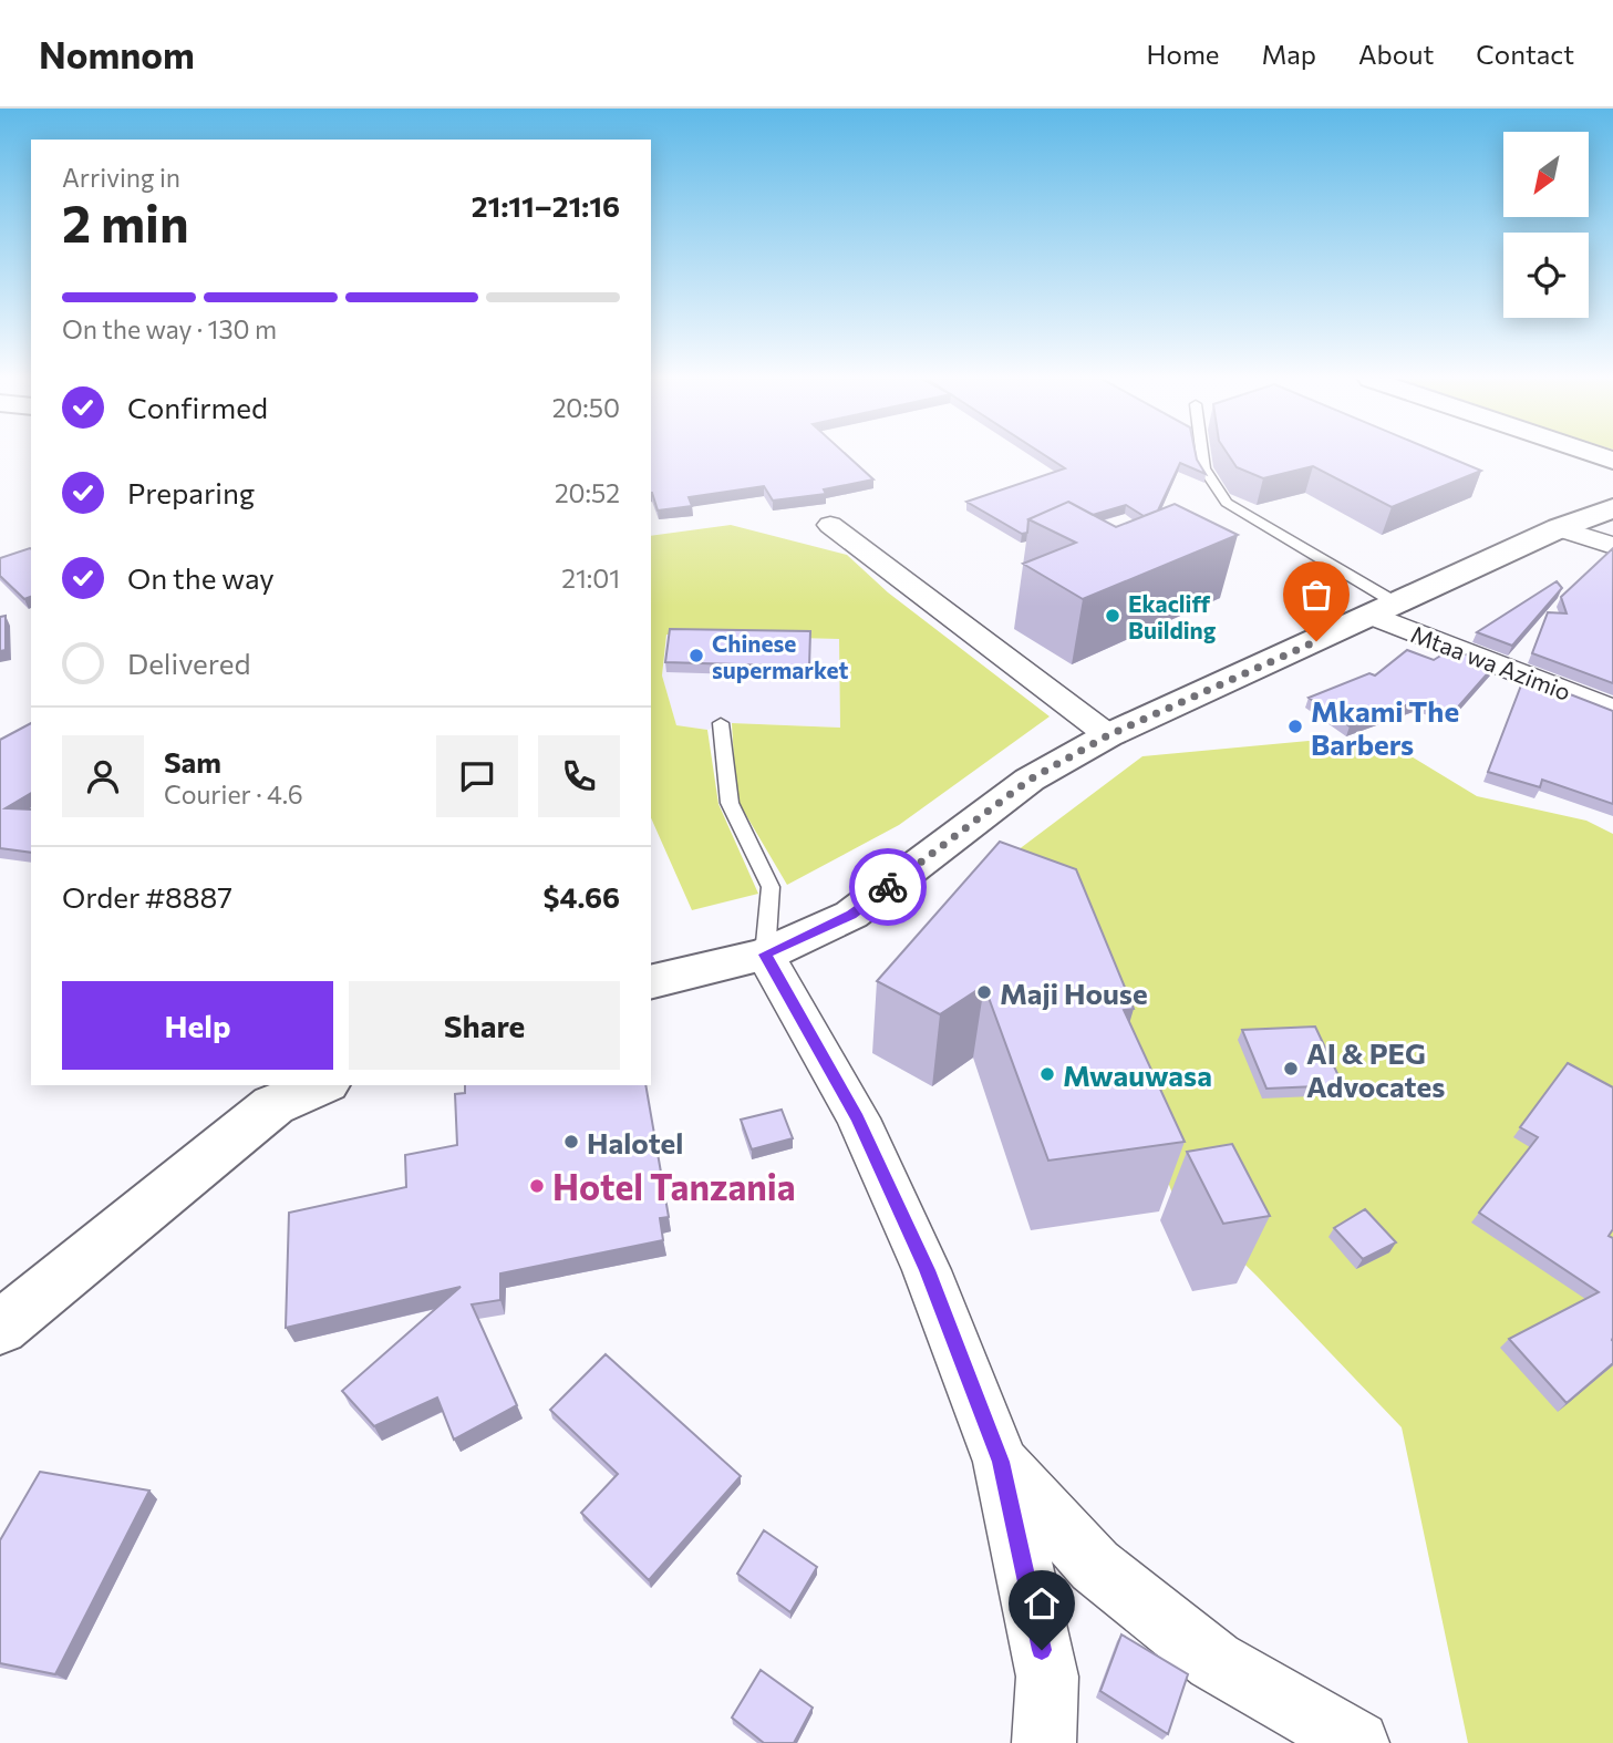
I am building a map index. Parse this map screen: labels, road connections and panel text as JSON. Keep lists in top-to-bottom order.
{
  "streets": {
    "street": ["Mtaa wa Azimio"]
  },
  "places": [
    "Ekacliff Building",
    "Chinese supermarket",
    "Mkami The Barbers",
    "Maji House",
    "AI & PEG Advocates",
    "Mwauwasa",
    "Halotel",
    "Hotel Tanzania"
  ],
  "north": "bottom left",
  "page": {
    "header": "Nomnom",
    "nav": [
      "Home",
      "Map",
      "About",
      "Contact"
    ],
    "heading": ["2 min", "Arriving in", "21:11–21:16"],
    "panel": [
      "Sam",
      "Courier · 4.6",
      "Order #8887",
      "$4.66"
    ],
    "bar": "On the way · 130 m",
    "list": [
      ["Confirmed", "20:50"],
      ["Preparing", "20:52"],
      ["On the way", "21:01"],
      "Delivered"
    ],
    "buttons": ["Help", "Share"]
  }
}
